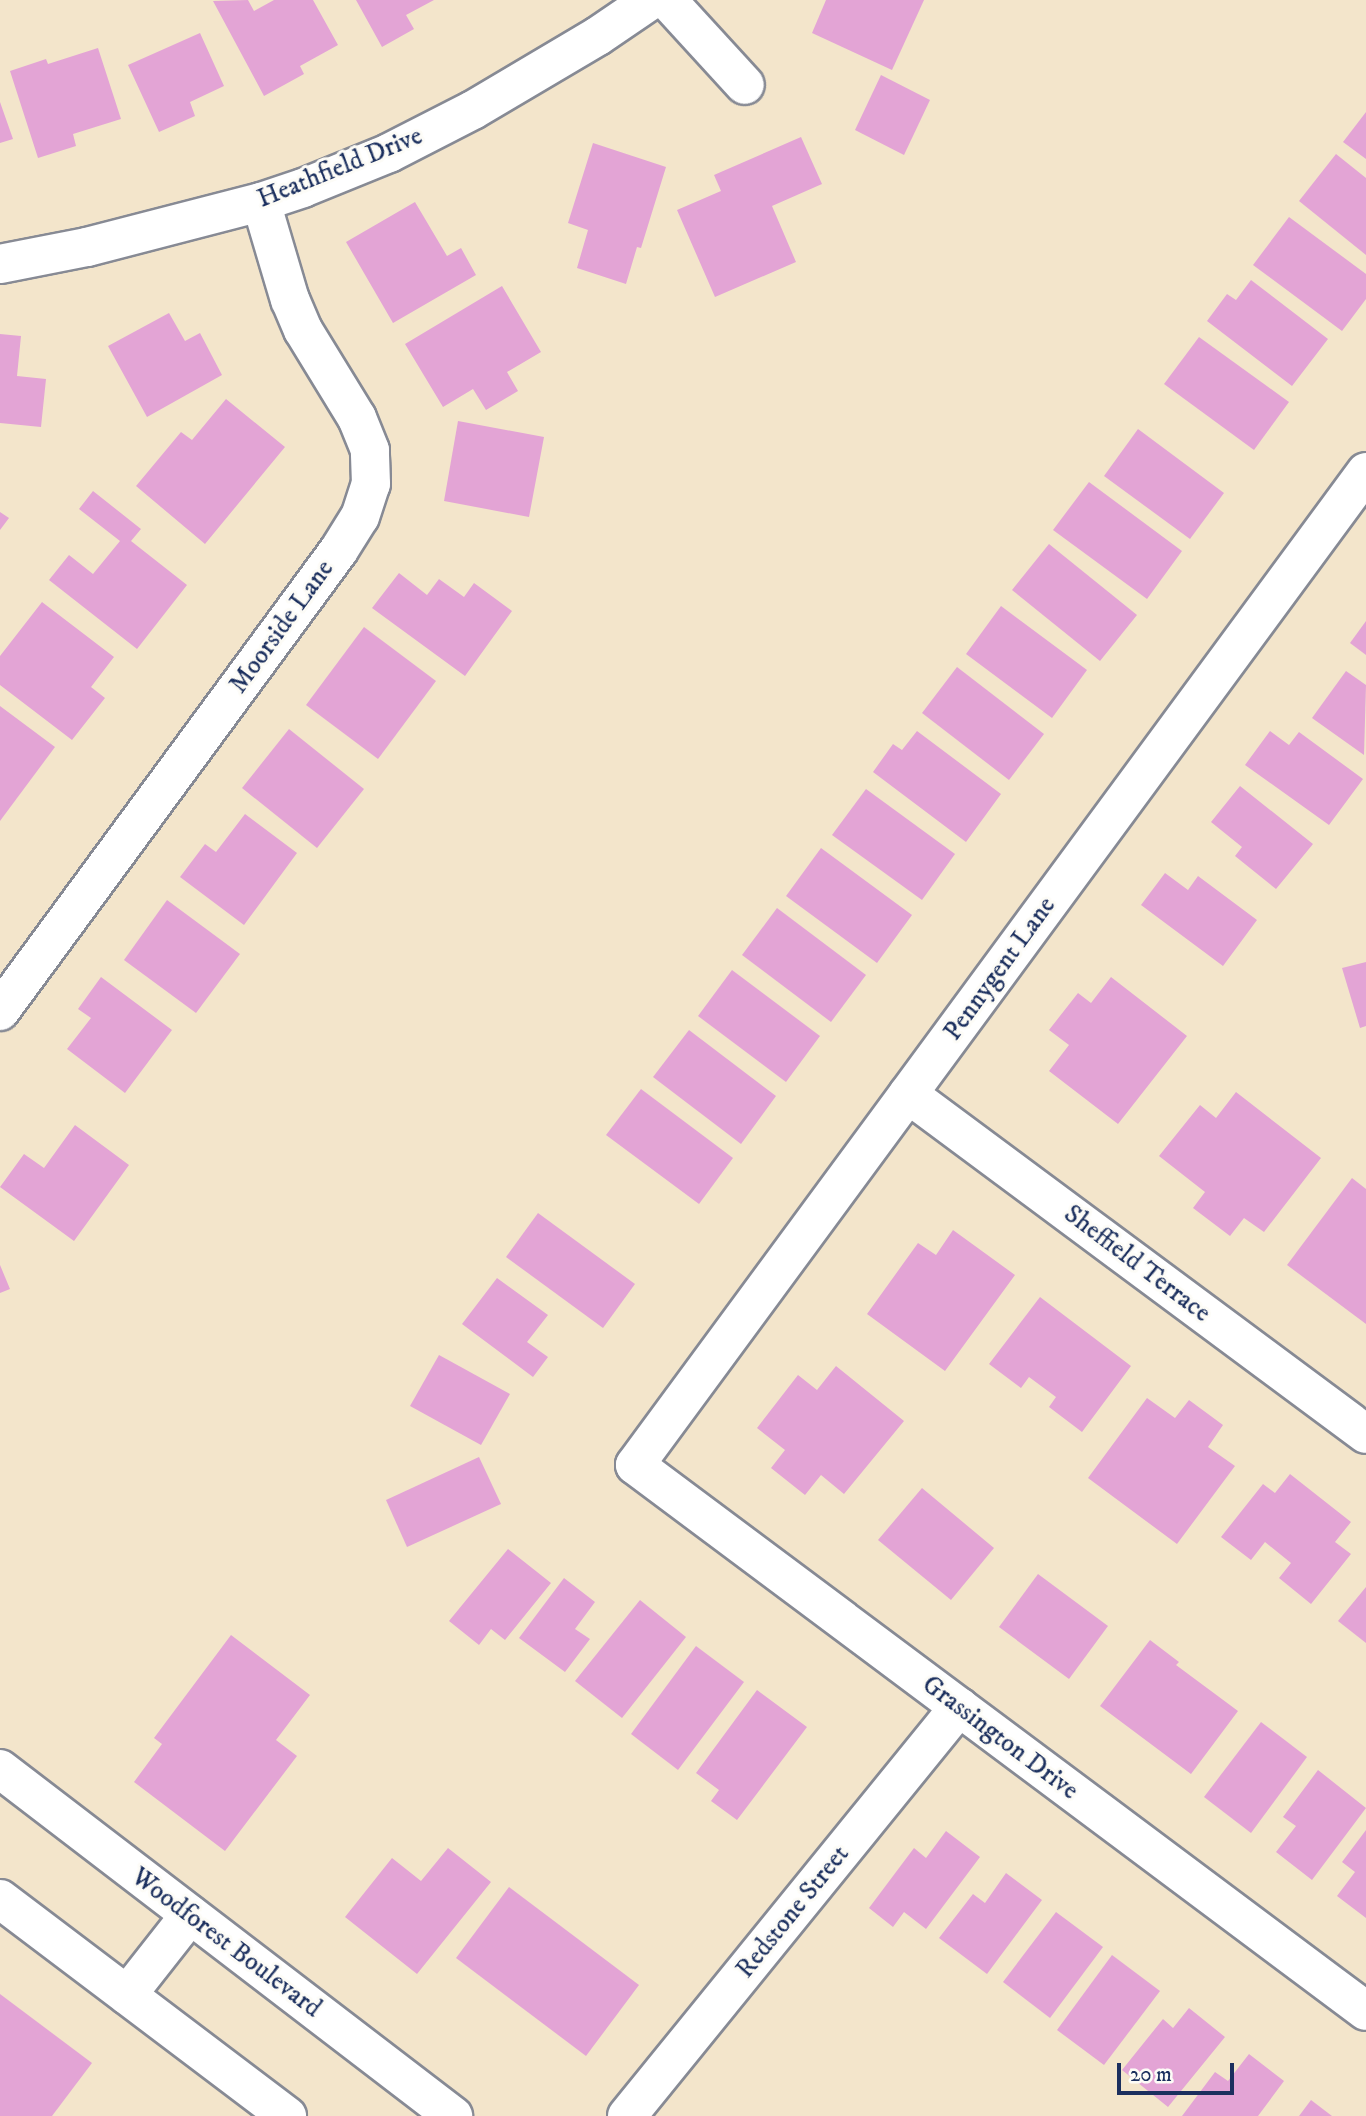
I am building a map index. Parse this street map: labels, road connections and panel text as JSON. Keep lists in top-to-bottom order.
{
  "streets": {
    "street": [
      "Heathfield Drive",
      "Moorside Lane",
      "Pennygent Lane",
      "Sheffield Terrace",
      "Grassington Drive",
      "Redstone Street",
      "Woodforest Boulevard"
    ]
  },
  "crossings": [
    ["Heathfield Drive", "Moorside Lane"],
    ["Pennygent Lane", "Sheffield Terrace"],
    ["Pennygent Lane", "Grassington Drive"],
    ["Grassington Drive", "Redstone Street"]
  ],
  "scale_bar": "20 m"
}
